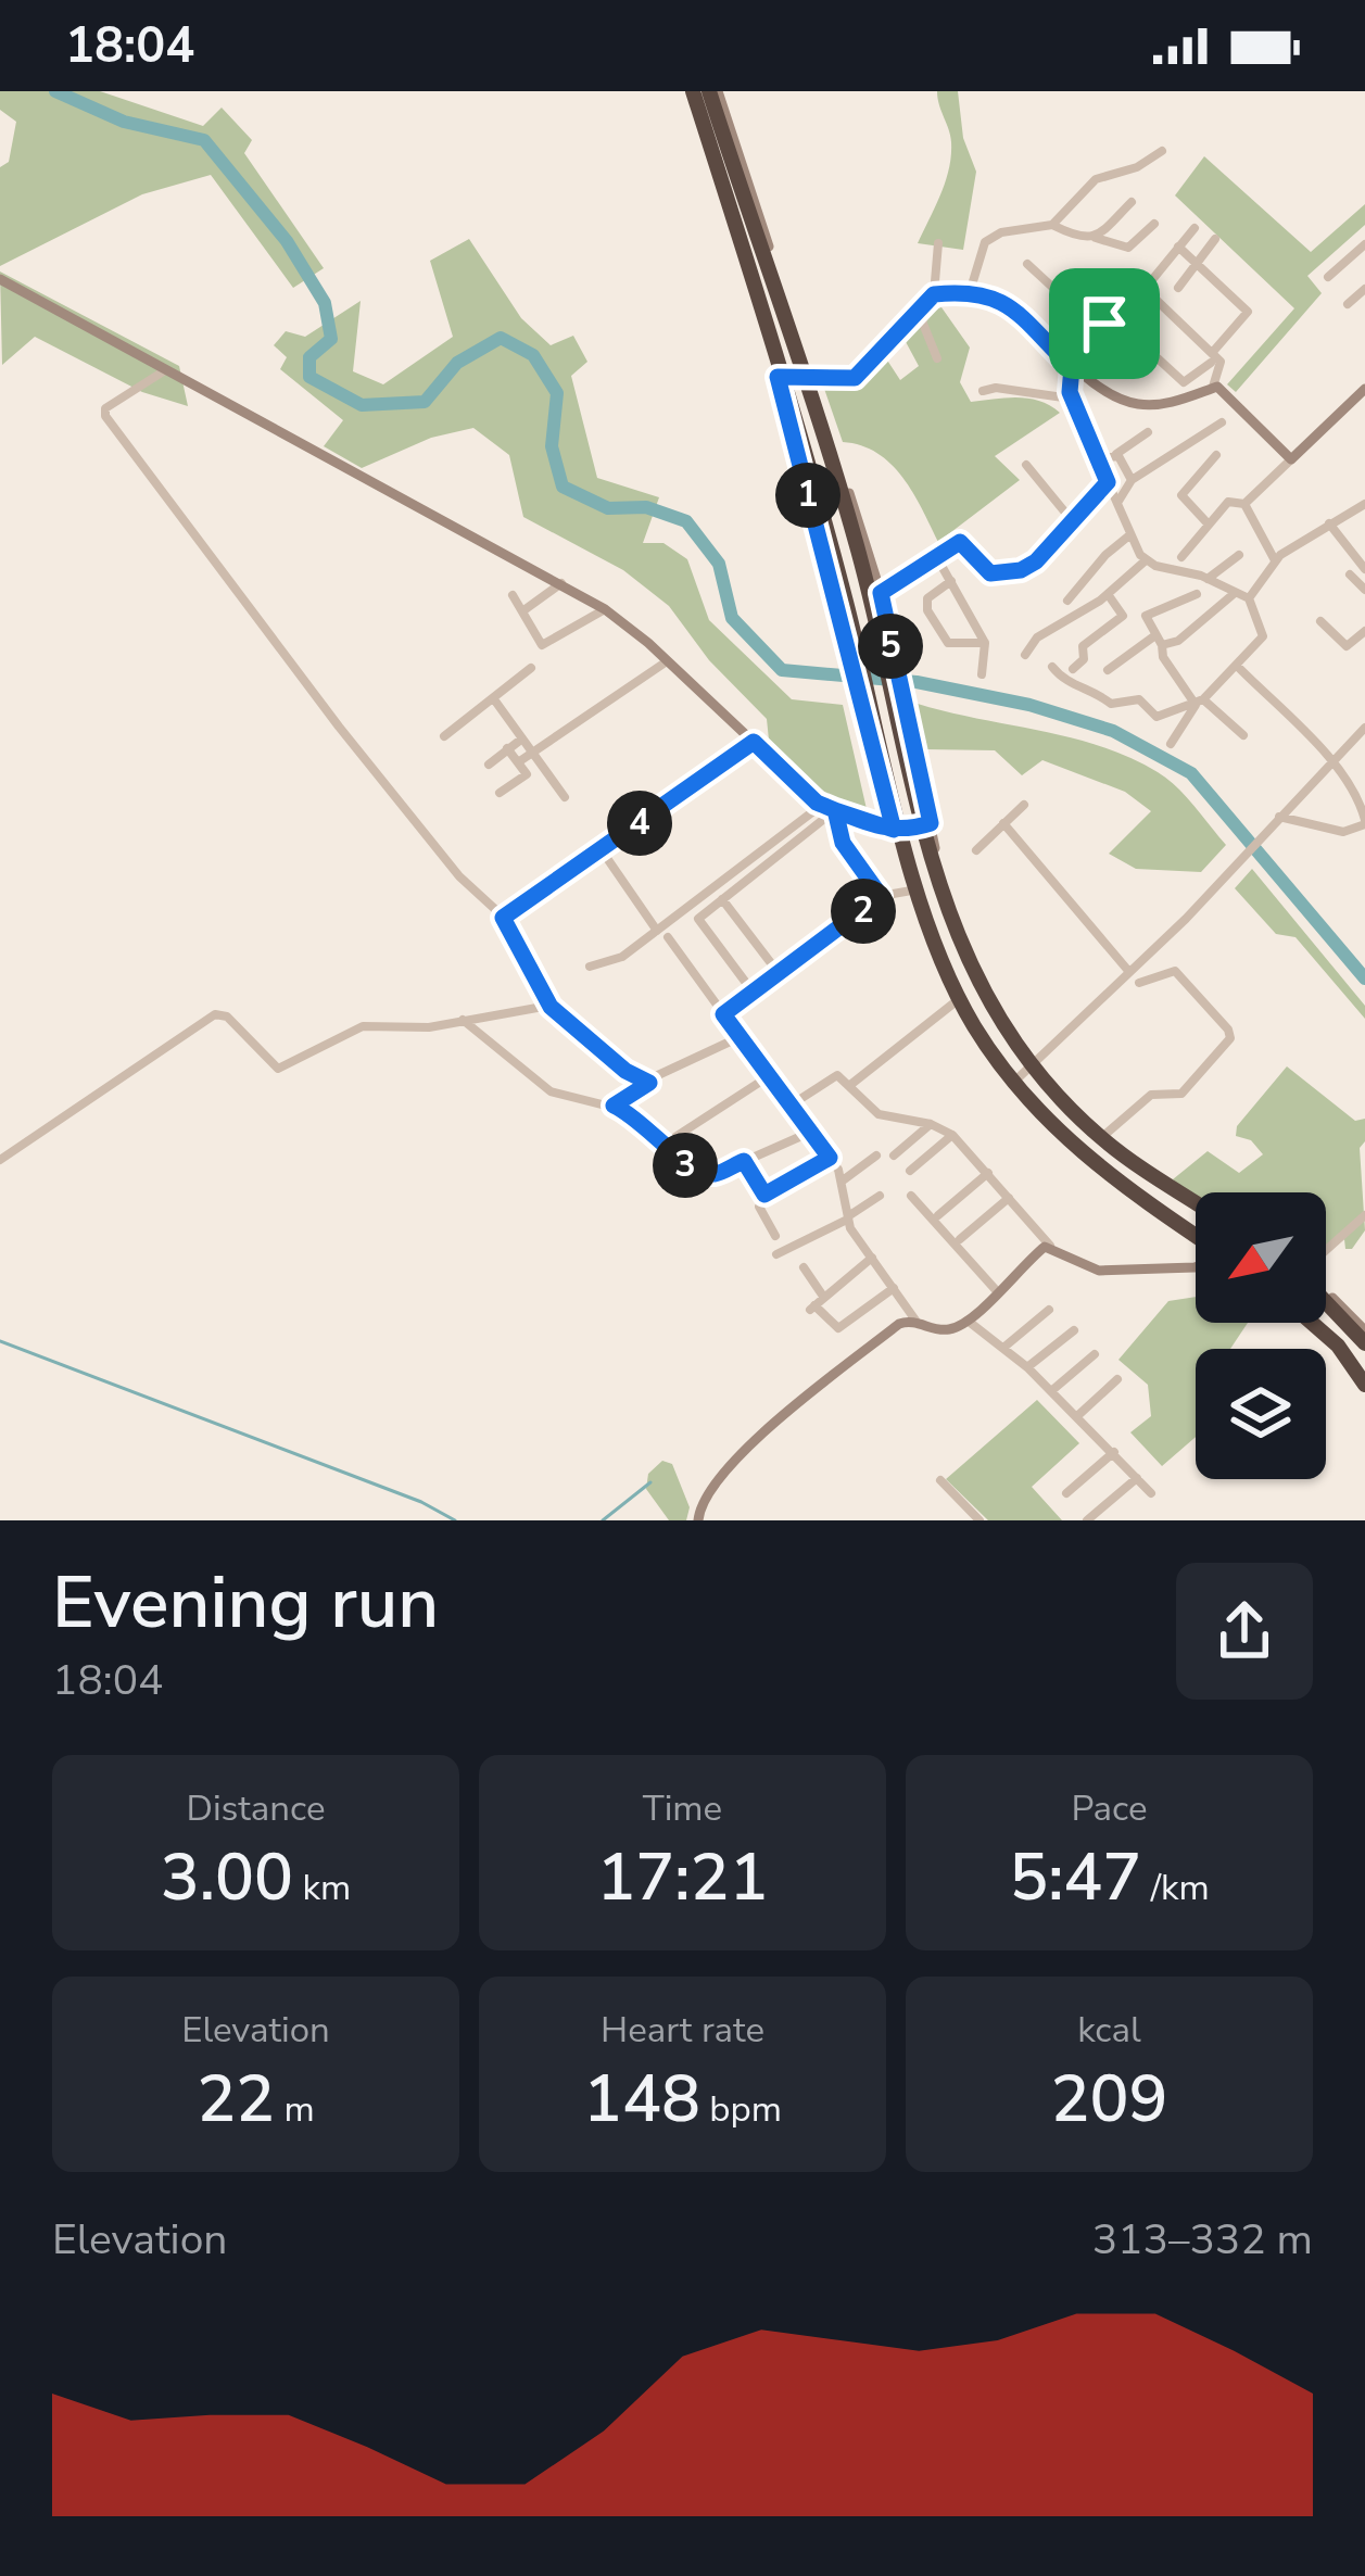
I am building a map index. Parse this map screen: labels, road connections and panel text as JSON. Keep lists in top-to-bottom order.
{
  "north": "bottom left",
  "page": {
    "status": "18:04",
    "pins": [
      "1",
      "5",
      "4",
      "2",
      "3"
    ],
    "heading": ["Evening run", "18:04"],
    "stats": [
      ["Distance", "3.00 km"],
      ["Time", "17:21"],
      ["Pace", "5:47 /km"],
      ["Elevation", "22 m"],
      ["Heart rate", "148 bpm"],
      ["kcal", "209"]
    ],
    "chart": ["Elevation", "313–332 m"]
  }
}
